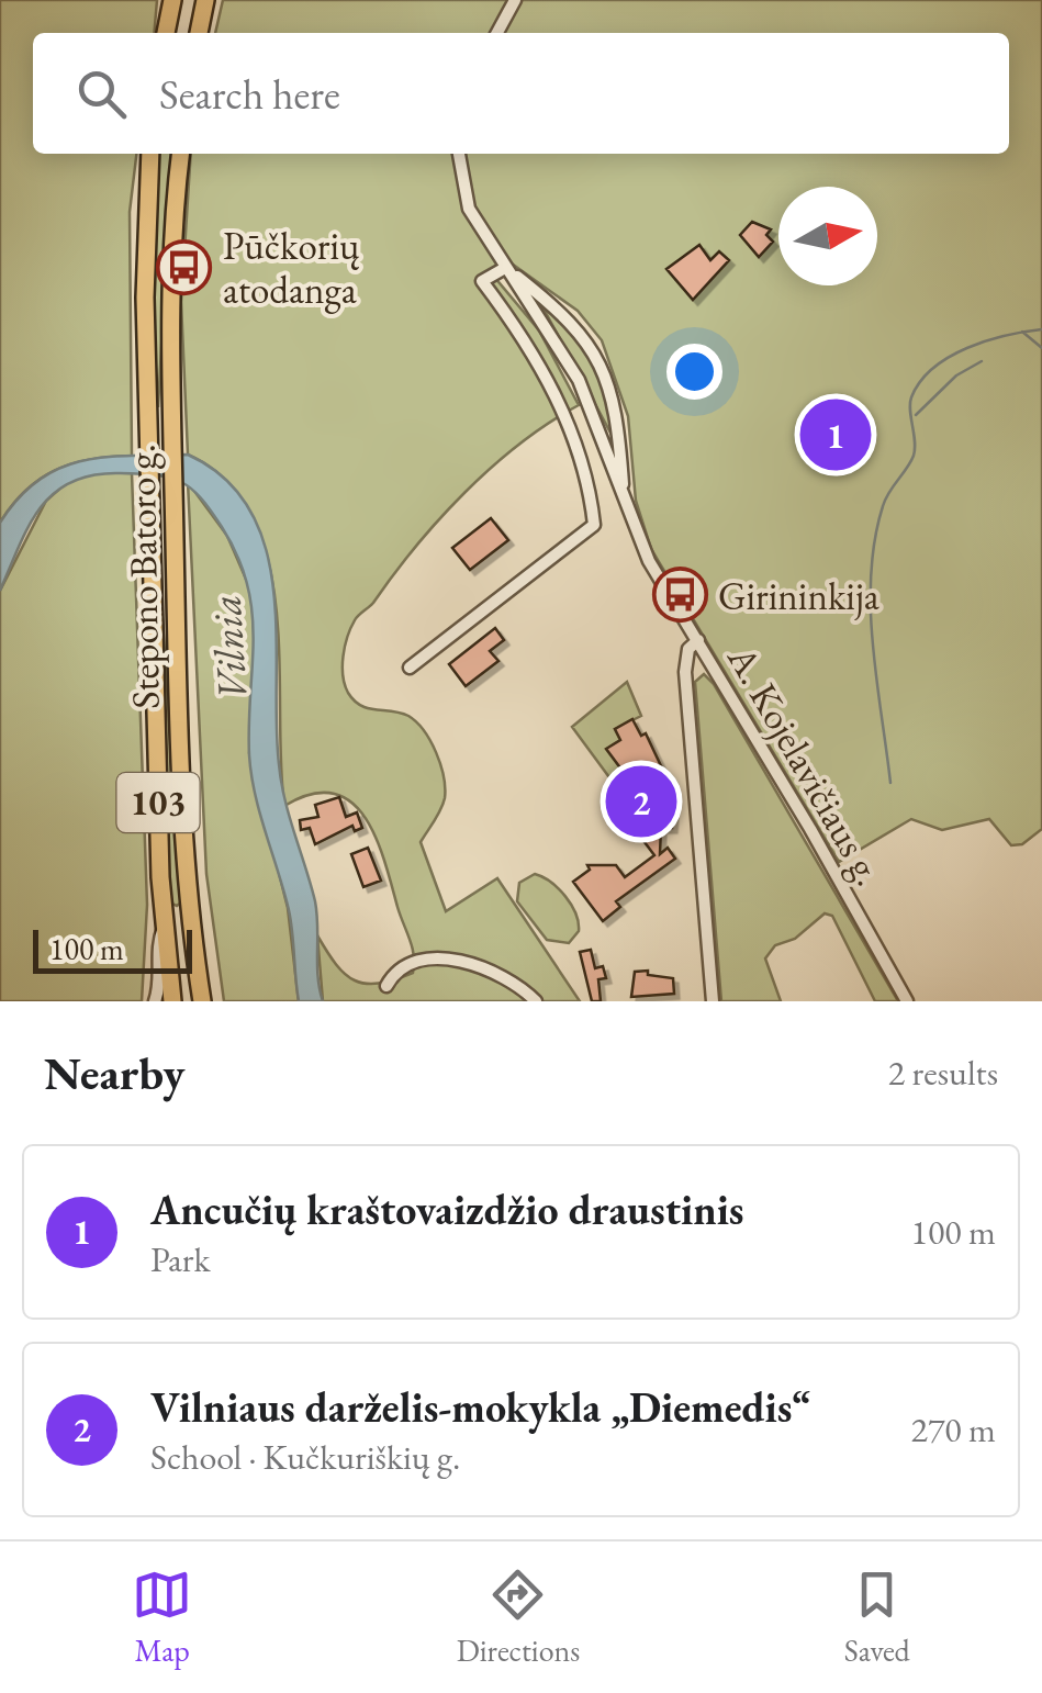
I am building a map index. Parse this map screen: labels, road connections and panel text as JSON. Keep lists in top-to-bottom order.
{
  "streets": {
    "main road": ["Stepono Batoro g.", "103"],
    "street": ["A. Kojelavičiaus g."]
  },
  "water": ["Vilnia"],
  "places": {
    "bus stop": ["Pūčkorių atodanga", "Girininkija"]
  },
  "scale_bar": "100 m",
  "north": "right",
  "page": {
    "search": "Search here",
    "pins": ["1", "2"],
    "scale": "100 m",
    "heading": ["Nearby", "2 results"],
    "list": [
      {
        "mark": "1",
        "name": "Ancučių kraštovaizdžio draustinis",
        "note": "Park",
        "value": "100 m"
      },
      {
        "mark": "2",
        "name": "Vilniaus darželis-mokykla „Diemedis“",
        "note": "School · Kučkuriškių g.",
        "value": "270 m"
      }
    ],
    "nav": ["Map", "Directions", "Saved"]
  }
}
